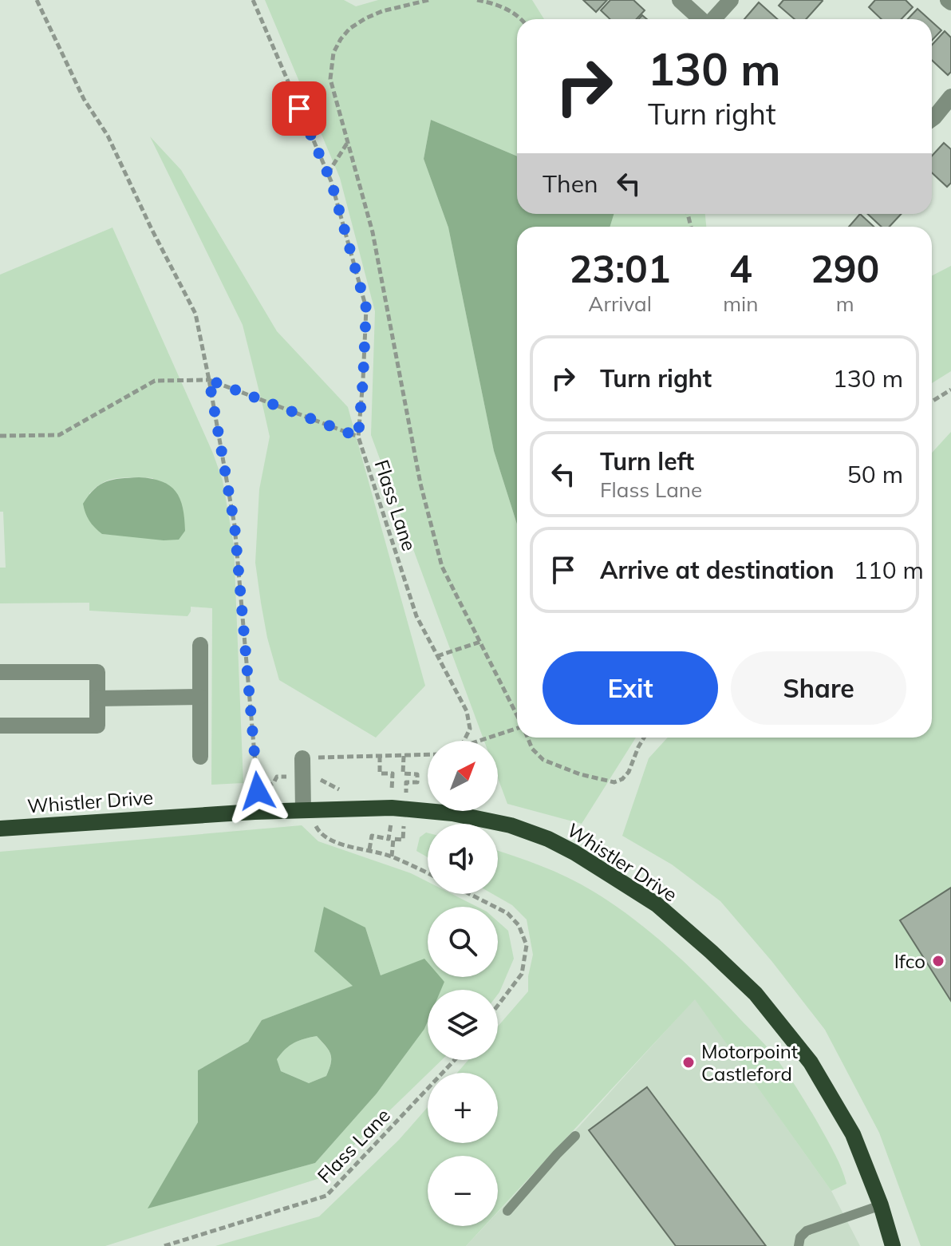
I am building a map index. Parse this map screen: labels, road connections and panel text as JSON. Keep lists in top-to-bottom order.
{
  "streets": {
    "main road": ["Whistler Drive"],
    "path": ["Flass Lane"]
  },
  "places": ["Ifco", "Motorpoint Castleford"],
  "north": "top right",
  "page": {
    "turn": ["130 m", "Turn right"],
    "then": "Then",
    "eta": [
      "23:01",
      "Arrival",
      "4",
      "min",
      "290",
      "m"
    ],
    "list": [
      {
        "name": "Turn right",
        "value": "130 m"
      },
      {
        "name": "Turn left",
        "note": "Flass Lane",
        "value": "50 m"
      },
      {
        "name": "Arrive at destination",
        "value": "110 m"
      }
    ],
    "buttons": ["Exit", "Share"],
    "map_buttons": ["+", "−"]
  }
}
